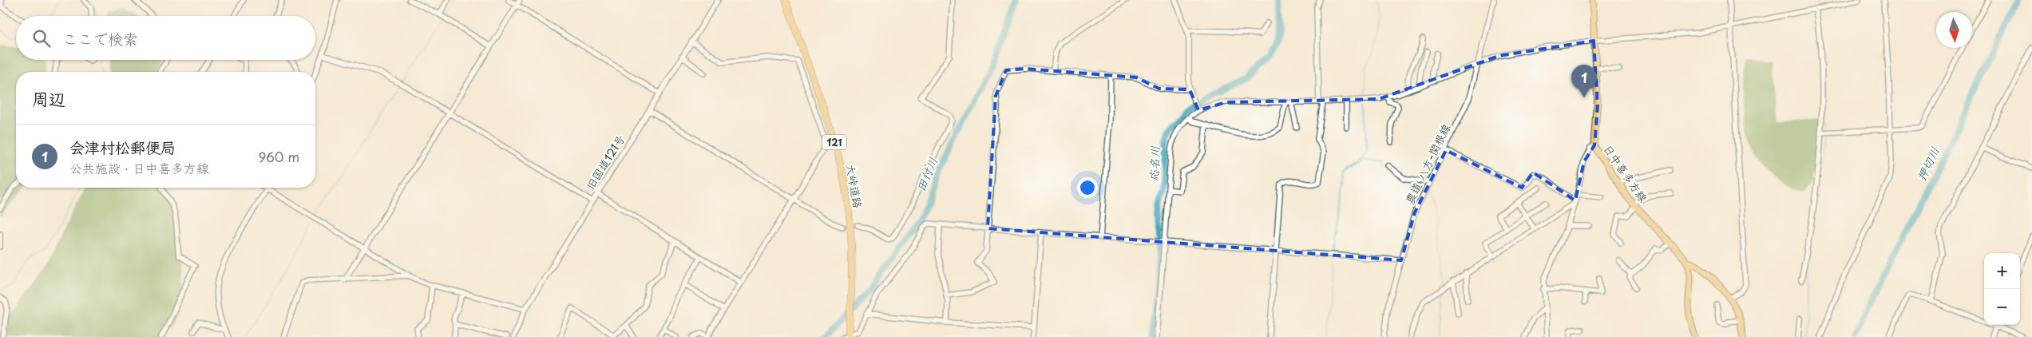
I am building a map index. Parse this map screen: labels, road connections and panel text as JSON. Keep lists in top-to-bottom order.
{
  "streets": {
    "highway": ["121", "大峠道路"],
    "main road": ["日中喜多方線"],
    "street": ["旧国道121号", "農道 八方-関根線"]
  },
  "water": ["応名川", "押切川", "田付川"],
  "north": "bottom",
  "page": {
    "search": "ここで検索",
    "pins": "1",
    "heading": "周辺",
    "list": [
      {
        "mark": "1",
        "name": "会津村松郵便局",
        "note": "公共施設 · 日中喜多方線",
        "value": "960 m"
      }
    ],
    "map_buttons": ["+", "−"]
  }
}
